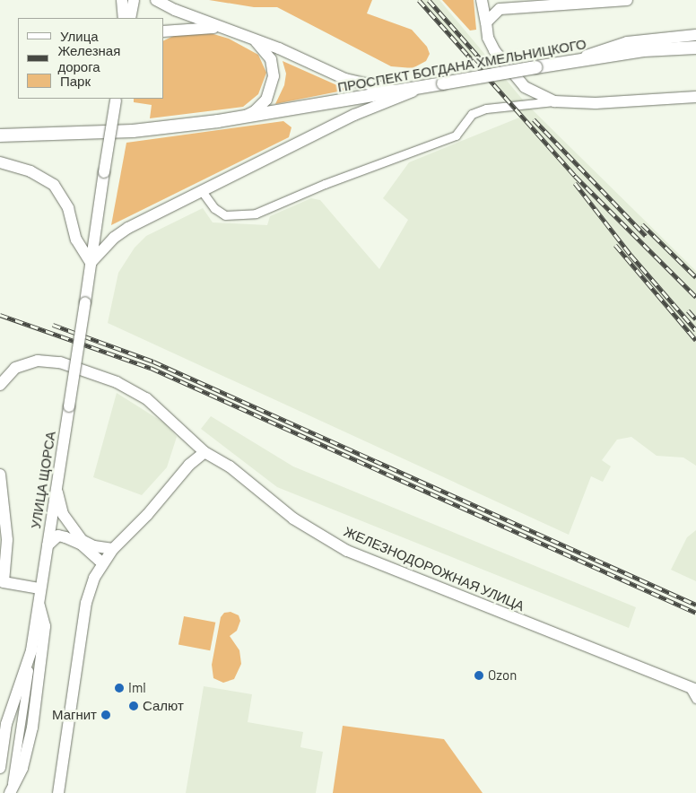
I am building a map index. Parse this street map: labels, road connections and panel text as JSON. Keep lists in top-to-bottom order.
{
  "streets": {
    "main road": ["ПРОСПЕКТ БОГДАНА ХМЕЛЬНИЦКОГО"],
    "street": ["УЛИЦА ЩОРСА", "ЖЕЛЕЗНОДОРОЖНАЯ УЛИЦА"]
  },
  "places": [
    "Ozon",
    "Iml",
    "Салют",
    "Магнит"
  ],
  "legend": ["Улица", "Железная дорога", "Парк"]
}
